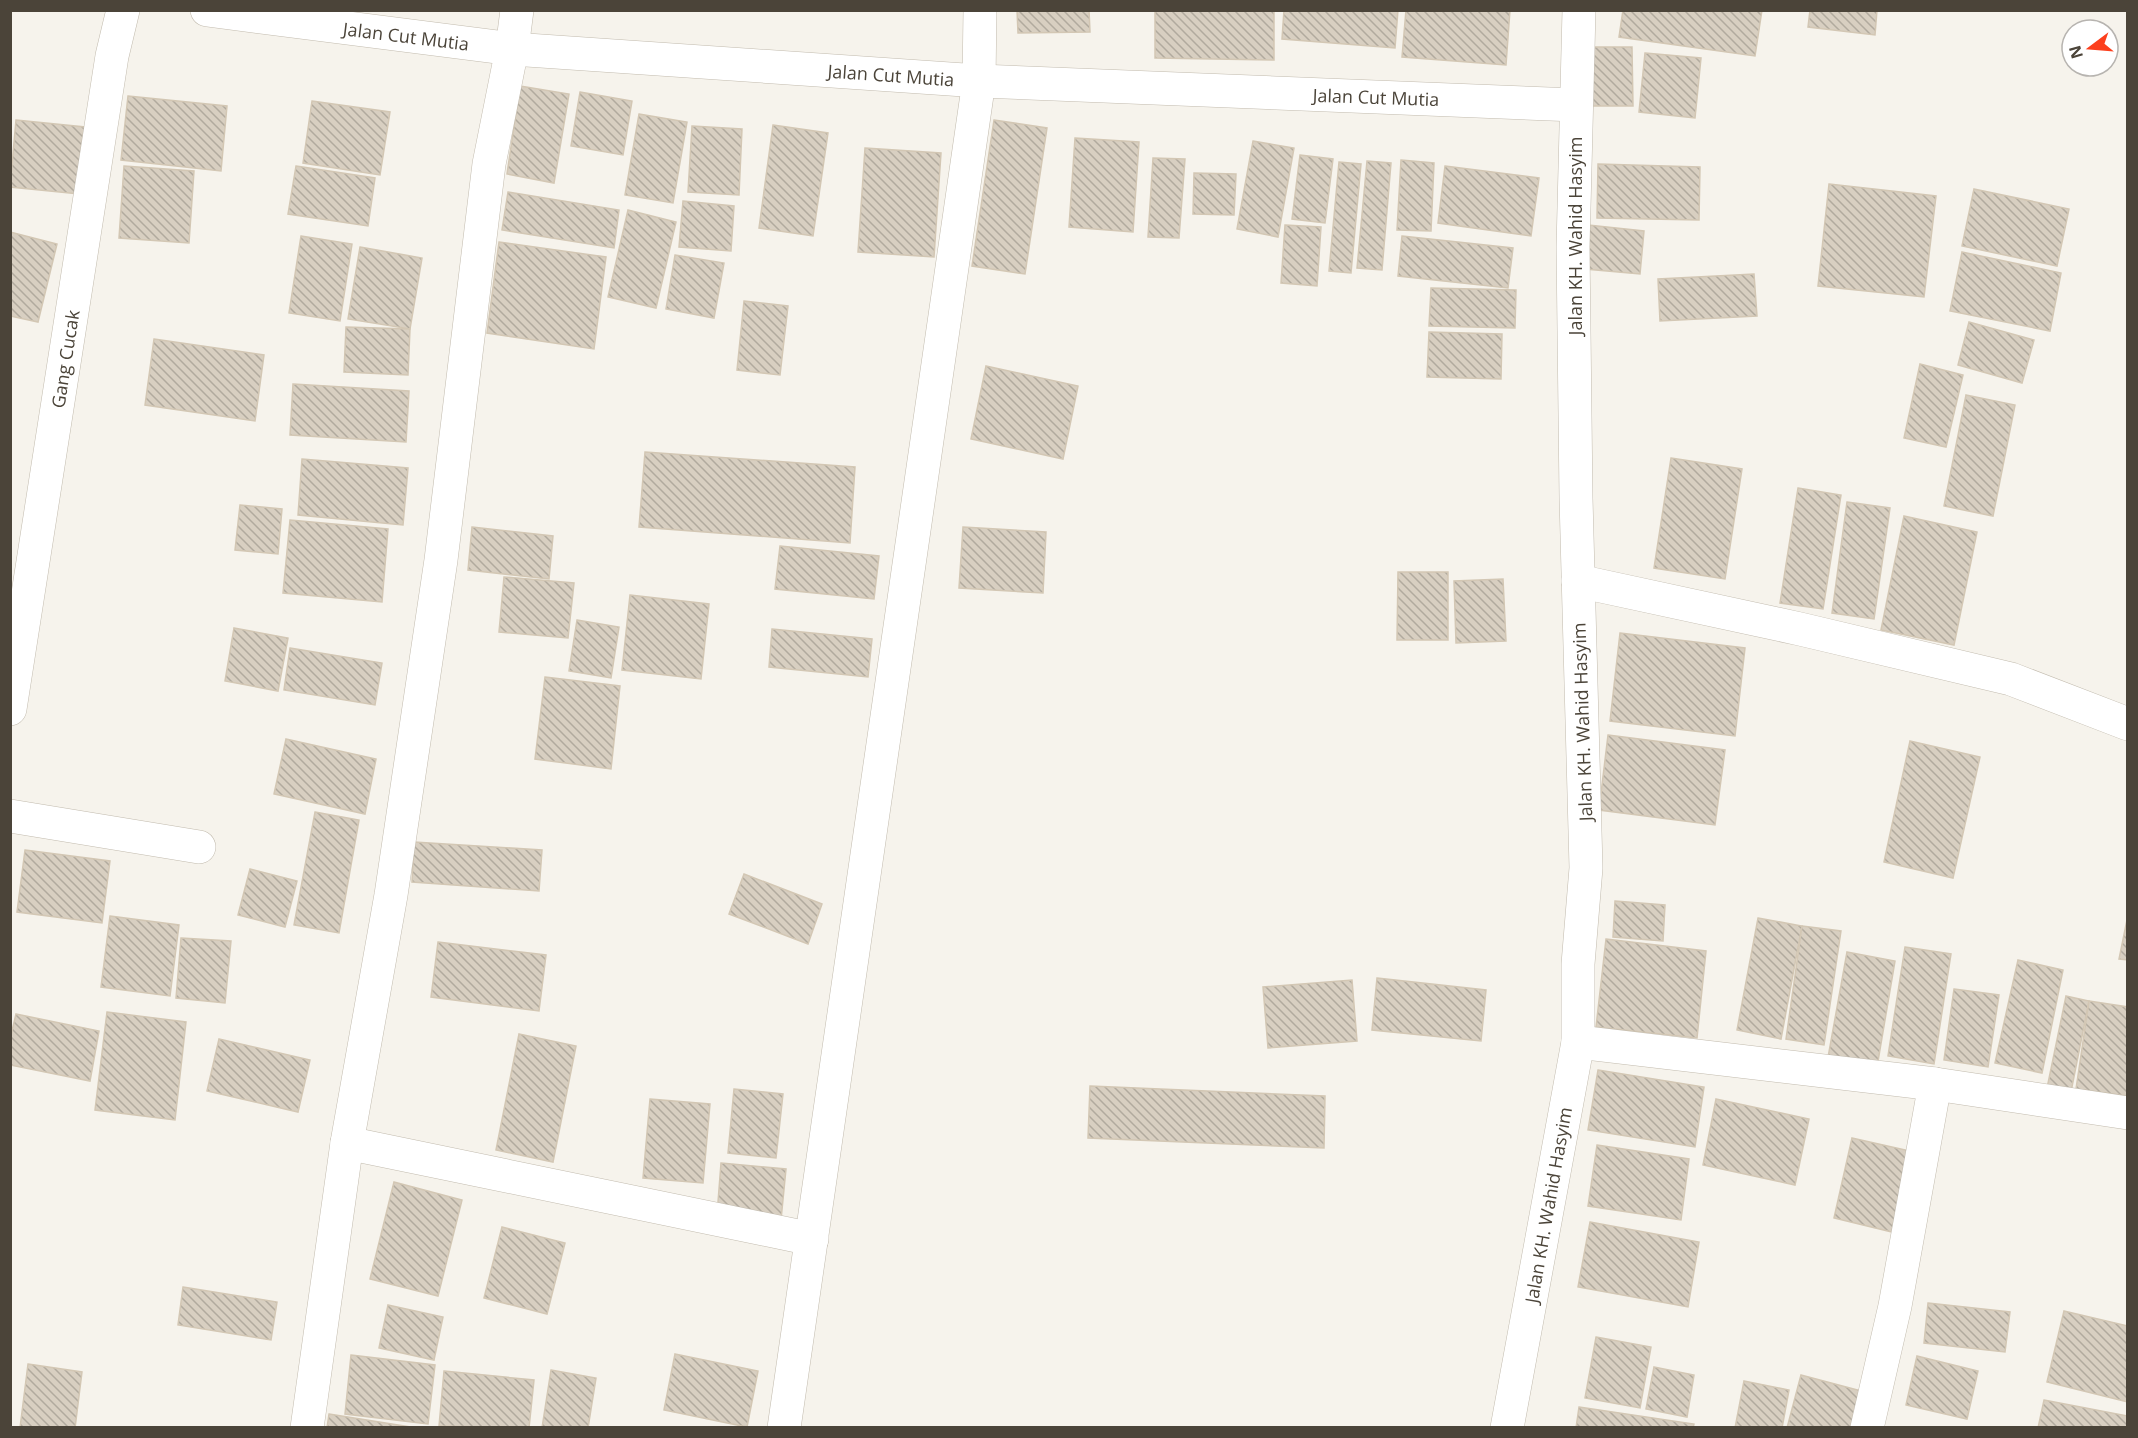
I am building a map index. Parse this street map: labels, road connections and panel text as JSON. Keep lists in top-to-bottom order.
{
  "streets": {
    "street": ["Jalan Cut Mutia", "Jalan KH. Wahid Hasyim", "Gang Cucak"]
  },
  "crossings": [
    ["Jalan Cut Mutia", "Jalan KH. Wahid Hasyim"]
  ],
  "north": "left"
}
